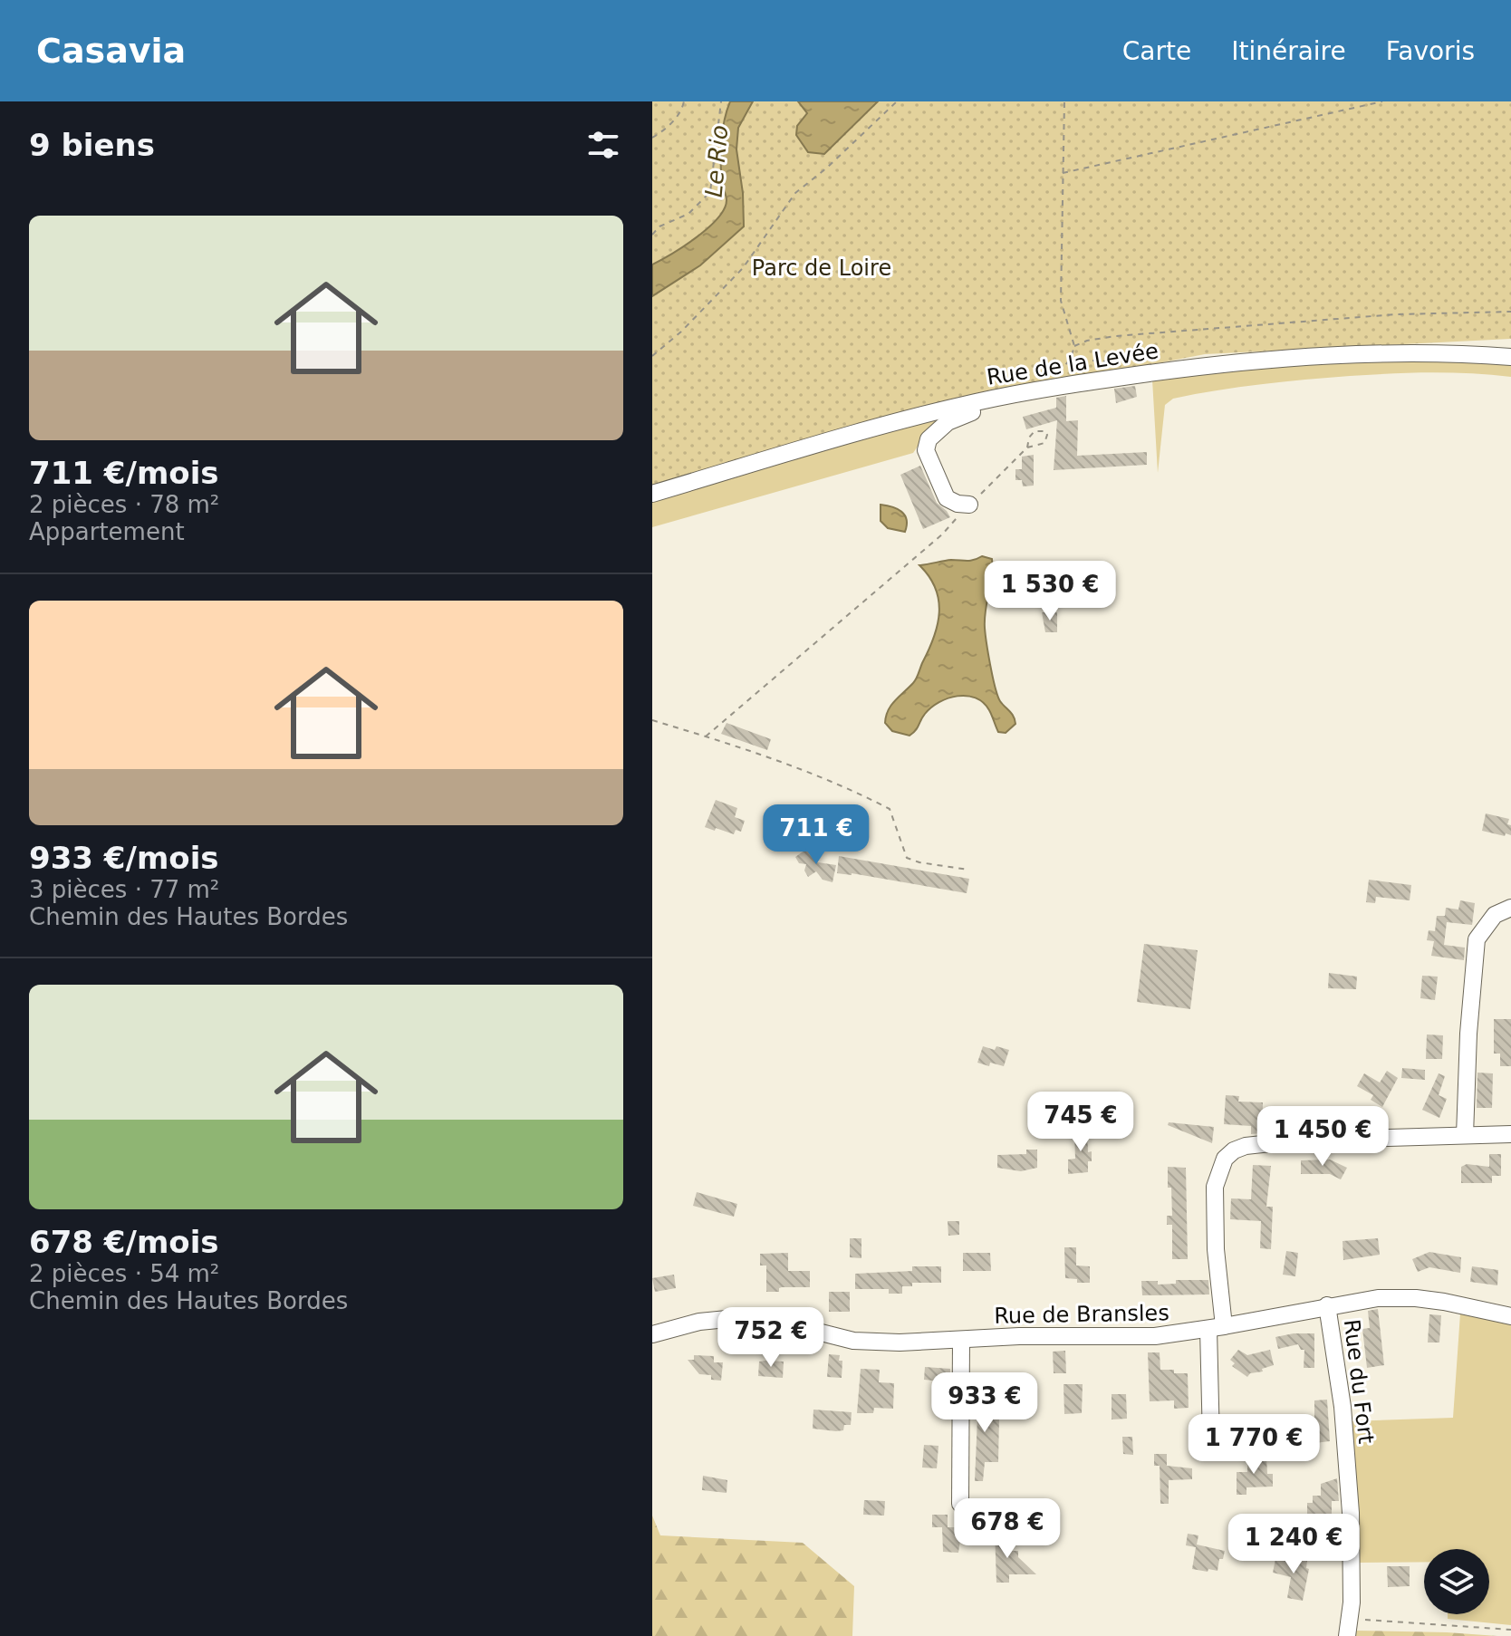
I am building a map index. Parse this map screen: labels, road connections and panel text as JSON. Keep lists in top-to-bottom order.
{
  "streets": {
    "street": ["Rue de la Levée", "Rue de Bransles", "Rue du Fort"]
  },
  "crossings": [
    ["Rue de Bransles", "Rue du Fort"]
  ],
  "water": ["Le Rio"],
  "parks": ["Parc de Loire"],
  "page": {
    "header": "Casavia",
    "nav": ["Carte", "Itinéraire", "Favoris"],
    "heading": "9 biens",
    "list": [
      {
        "name": "711 €/mois",
        "note": "2 pièces · 78 m² · Appartement"
      },
      {
        "name": "933 €/mois",
        "note": "3 pièces · 77 m² · Chemin des Hautes Bordes"
      },
      {
        "name": "678 €/mois",
        "note": "2 pièces · 54 m² · Chemin des Hautes Bordes"
      }
    ],
    "price": [
      "1 530 €",
      "711 €",
      "745 €",
      "1 450 €",
      "752 €",
      "933 €",
      "1 770 €",
      "678 €",
      "1 240 €"
    ]
  }
}
